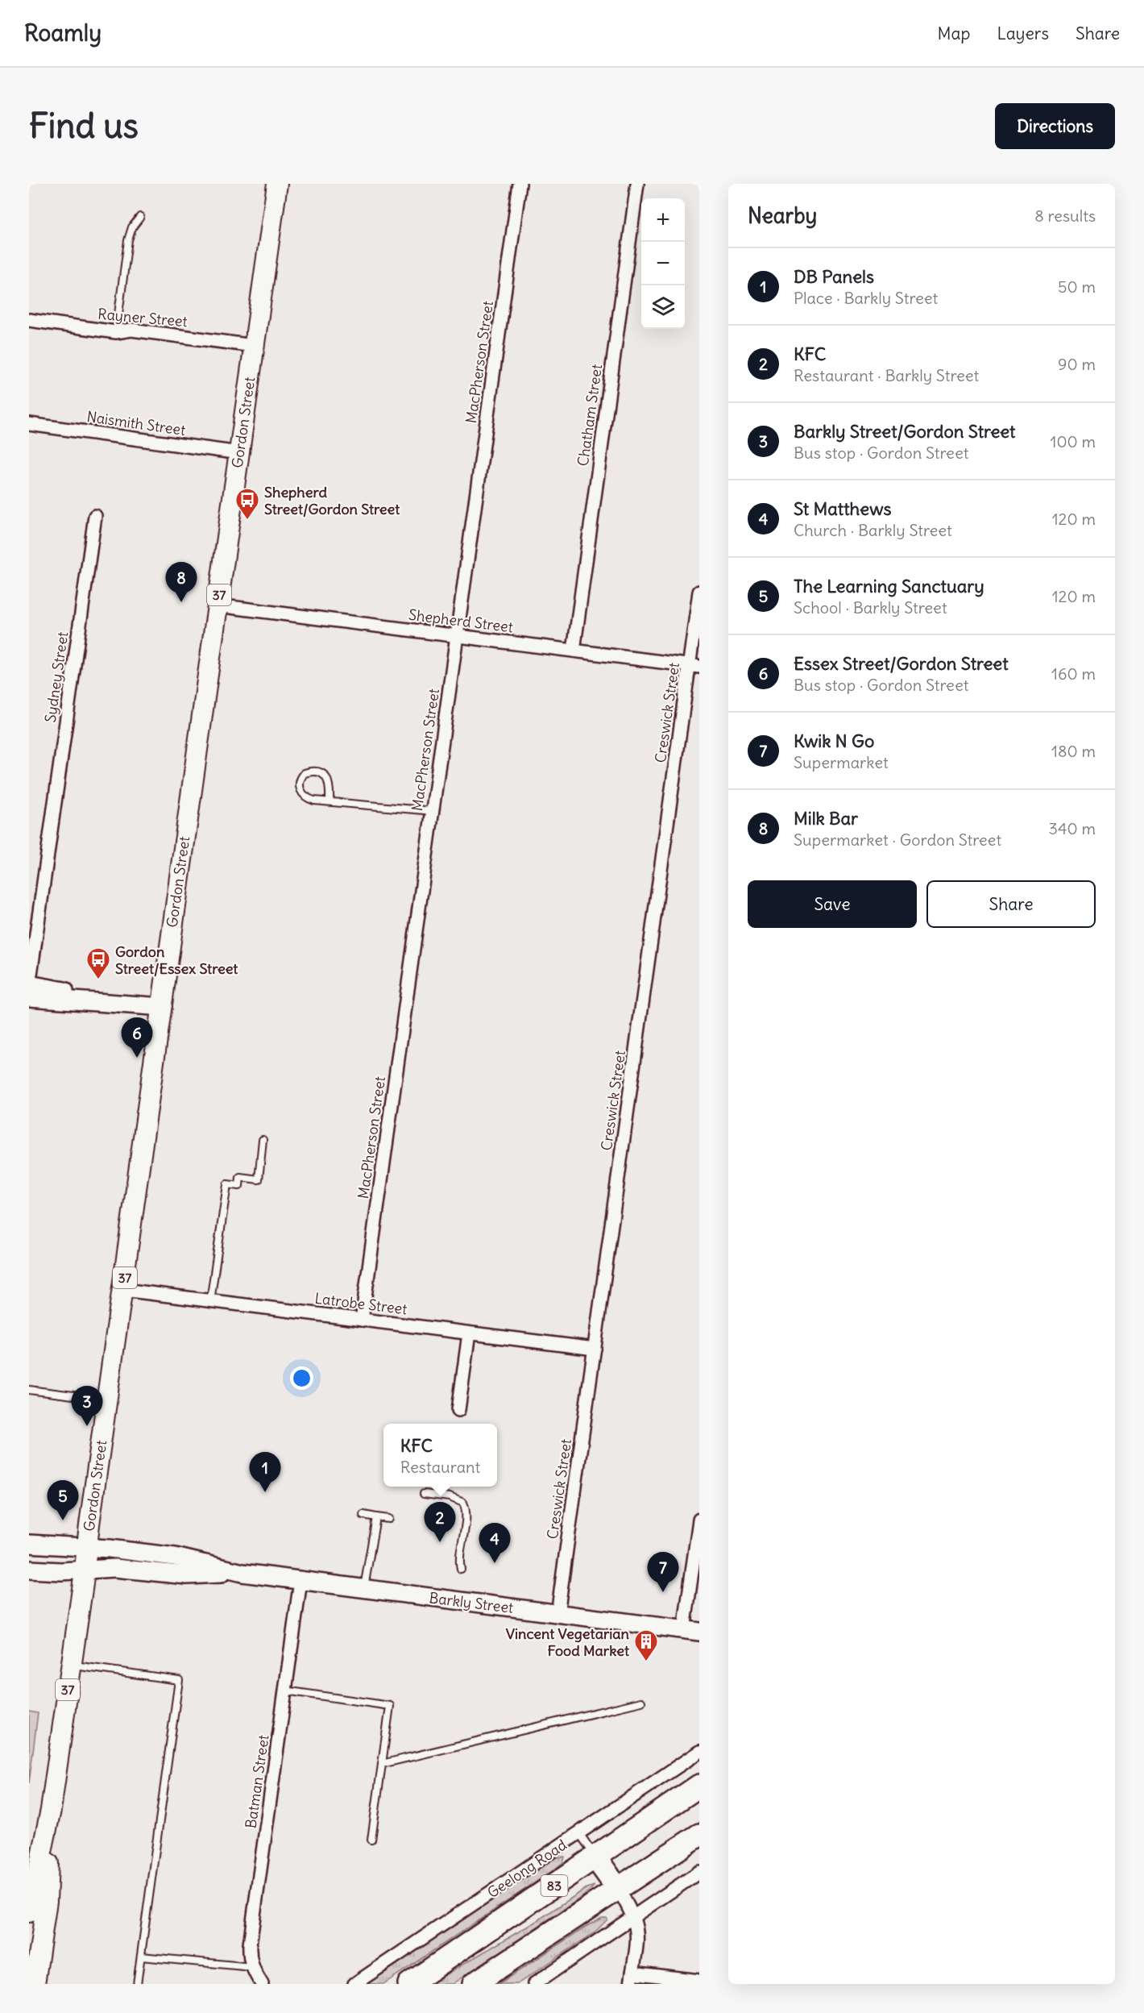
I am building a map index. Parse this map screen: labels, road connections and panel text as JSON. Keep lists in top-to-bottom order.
{
  "streets": {
    "highway": ["Geelong Road", "83"],
    "main road": ["Gordon Street", "37"],
    "street": [
      "Rayner Street",
      "MacPherson Street",
      "Chatham Street",
      "Naismith Street",
      "Shepherd Street",
      "Sydney Street",
      "Creswick Street",
      "Latrobe Street",
      "Barkly Street",
      "Batman Street"
    ]
  },
  "crossings": [
    ["Rayner Street", "Gordon Street"],
    ["MacPherson Street", "Shepherd Street"],
    ["MacPherson Street", "Latrobe Street"],
    ["Chatham Street", "Shepherd Street"],
    ["Gordon Street", "Naismith Street"],
    ["Gordon Street", "Shepherd Street"],
    ["Gordon Street", "Latrobe Street"],
    ["Gordon Street", "Barkly Street"],
    ["Shepherd Street", "Creswick Street"],
    ["Creswick Street", "Latrobe Street"],
    ["Creswick Street", "Barkly Street"],
    ["Barkly Street", "Batman Street"]
  ],
  "places": {
    "bus stop": ["Shepherd Street/Gordon Street", "Gordon Street/Essex Street"],
    "building": ["Vincent Vegetarian Food Market"]
  },
  "page": {
    "header": "Roamly",
    "nav": ["Map", "Layers", "Share"],
    "buttons": [
      "Directions",
      ["Save", "Share"]
    ],
    "title": "Find us",
    "heading": ["Nearby", "8 results"],
    "map_buttons": ["+", "−"],
    "list": [
      {
        "mark": "1",
        "name": "DB Panels",
        "note": "Place · Barkly Street",
        "value": "50 m"
      },
      {
        "mark": "2",
        "name": "KFC",
        "note": "Restaurant · Barkly Street",
        "value": "90 m"
      },
      {
        "mark": "3",
        "name": "Barkly Street/Gordon Street",
        "note": "Bus stop · Gordon Street",
        "value": "100 m"
      },
      {
        "mark": "4",
        "name": "St Matthews",
        "note": "Church · Barkly Street",
        "value": "120 m"
      },
      {
        "mark": "5",
        "name": "The Learning Sanctuary",
        "note": "School · Barkly Street",
        "value": "120 m"
      },
      {
        "mark": "6",
        "name": "Essex Street/Gordon Street",
        "note": "Bus stop · Gordon Street",
        "value": "160 m"
      },
      {
        "mark": "7",
        "name": "Kwik N Go",
        "note": "Supermarket",
        "value": "180 m"
      },
      {
        "mark": "8",
        "name": "Milk Bar",
        "note": "Supermarket · Gordon Street",
        "value": "340 m"
      }
    ],
    "pins": [
      "8",
      "6",
      "3",
      "1",
      "5",
      "2",
      "4",
      "7"
    ],
    "popup": ["KFC", "Restaurant"]
  }
}
